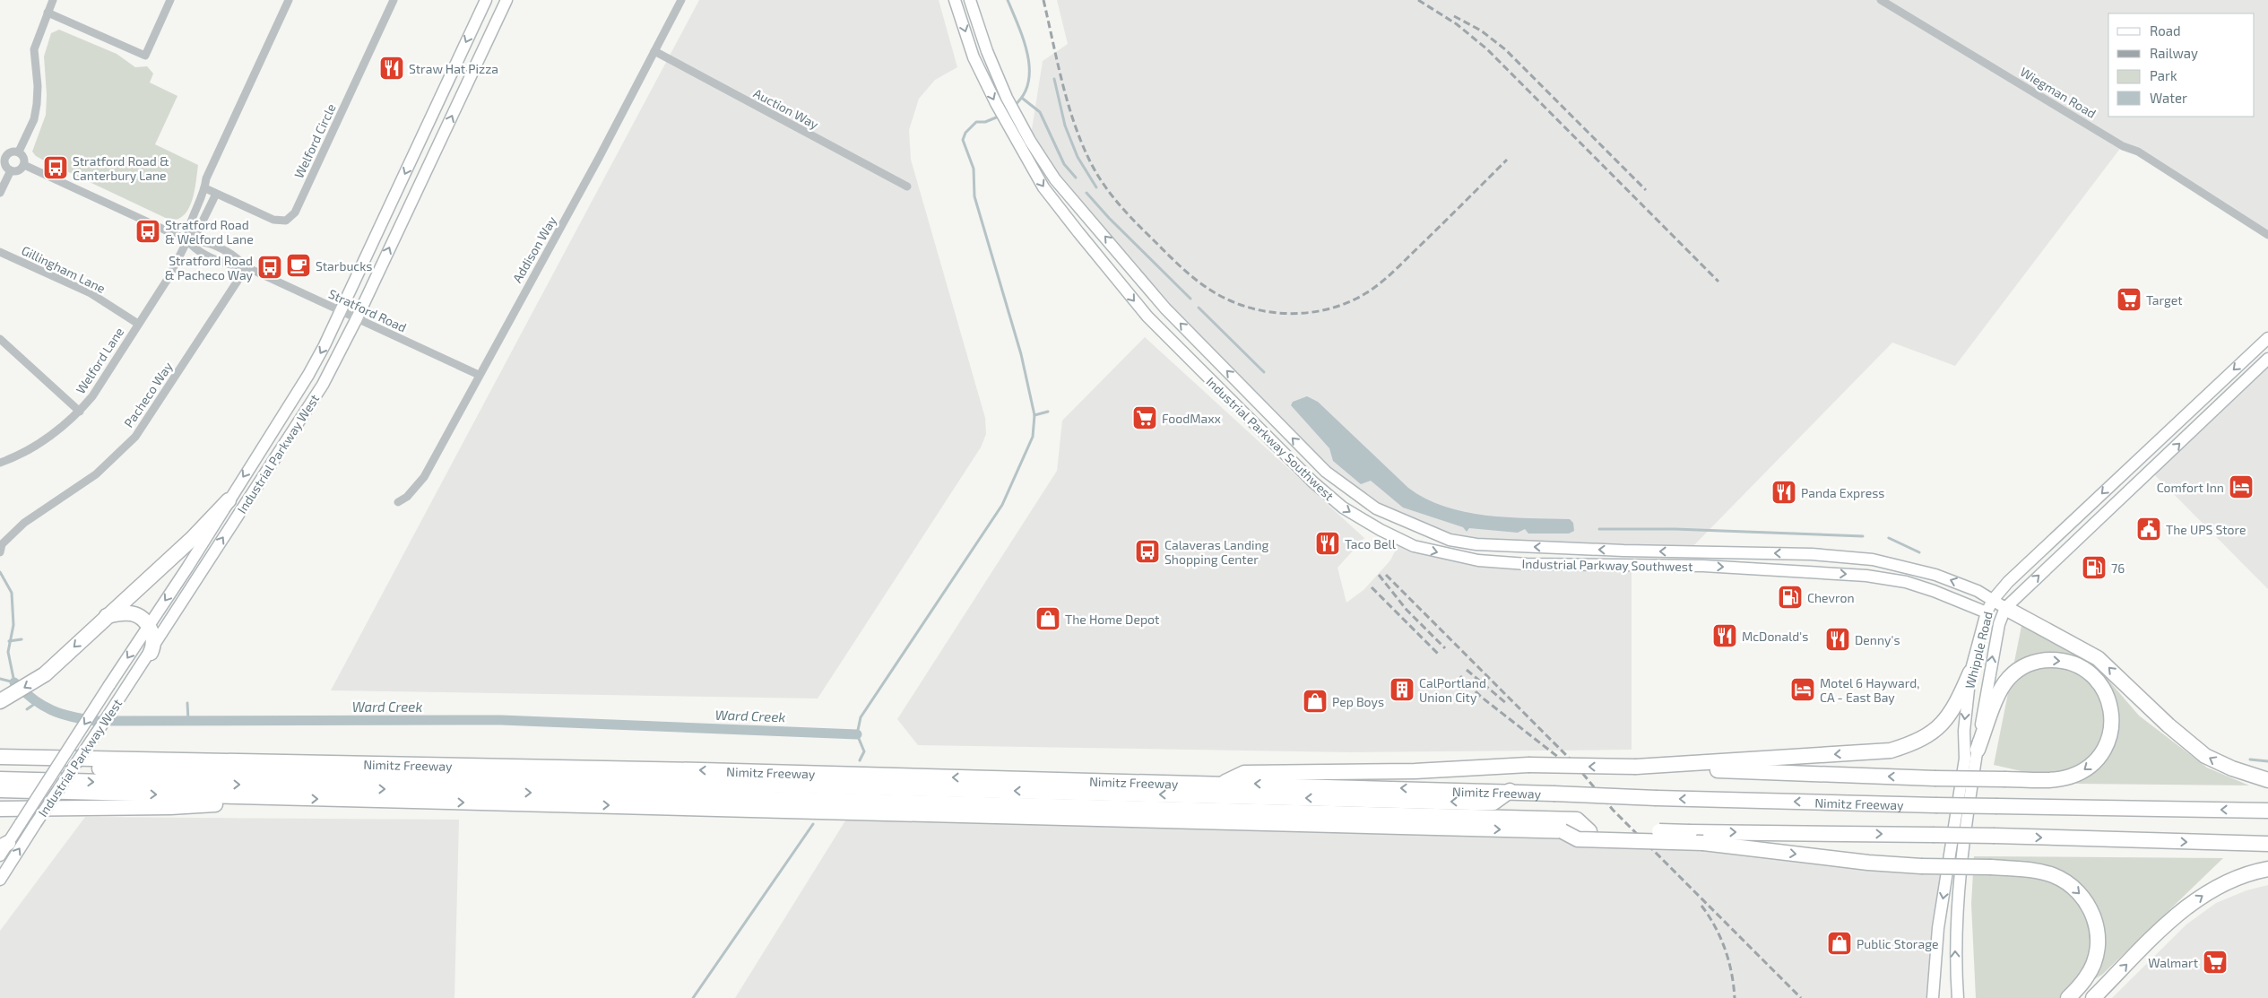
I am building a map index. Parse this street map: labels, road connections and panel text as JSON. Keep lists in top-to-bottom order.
{
  "streets": {
    "highway": ["Nimitz Freeway"],
    "main road": ["Industrial Parkway Southwest", "Industrial Parkway West", "Whipple Road"],
    "street": [
      "Wiegman Road",
      "Auction Way",
      "Welford Circle",
      "Addison Way",
      "Gillingham Lane",
      "Stratford Road",
      "Welford Lane",
      "Pacheco Way"
    ]
  },
  "crossings": [
    ["Auction Way", "Addison Way"],
    ["Addison Way", "Stratford Road"],
    ["Gillingham Lane", "Welford Lane"],
    ["Stratford Road", "Welford Lane"],
    ["Stratford Road", "Pacheco Way"],
    ["Stratford Road", "Industrial Parkway West"],
    ["Industrial Parkway Southwest", "Whipple Road"]
  ],
  "water": ["Ward Creek"],
  "places": {
    "restaurant": [
      "Straw Hat Pizza",
      "Panda Express",
      "Taco Bell",
      "McDonald's",
      "Denny's"
    ],
    "bus stop": [
      "Stratford Road & Canterbury Lane",
      "Stratford Road & Welford Lane",
      "Stratford Road & Pacheco Way",
      "Calaveras Landing Shopping Center"
    ],
    "cafe": ["Starbucks"],
    "supermarket": ["Target", "FoodMaxx", "Walmart"],
    "hotel": ["Comfort Inn", "Motel 6 Hayward, CA - East Bay"],
    "public building": ["The UPS Store"],
    "fuel station": ["76", "Chevron"],
    "shop": ["The Home Depot", "Pep Boys", "Public Storage"],
    "building": ["CalPortland Union City"]
  },
  "legend": [
    "Road",
    "Railway",
    "Park",
    "Water"
  ]
}
